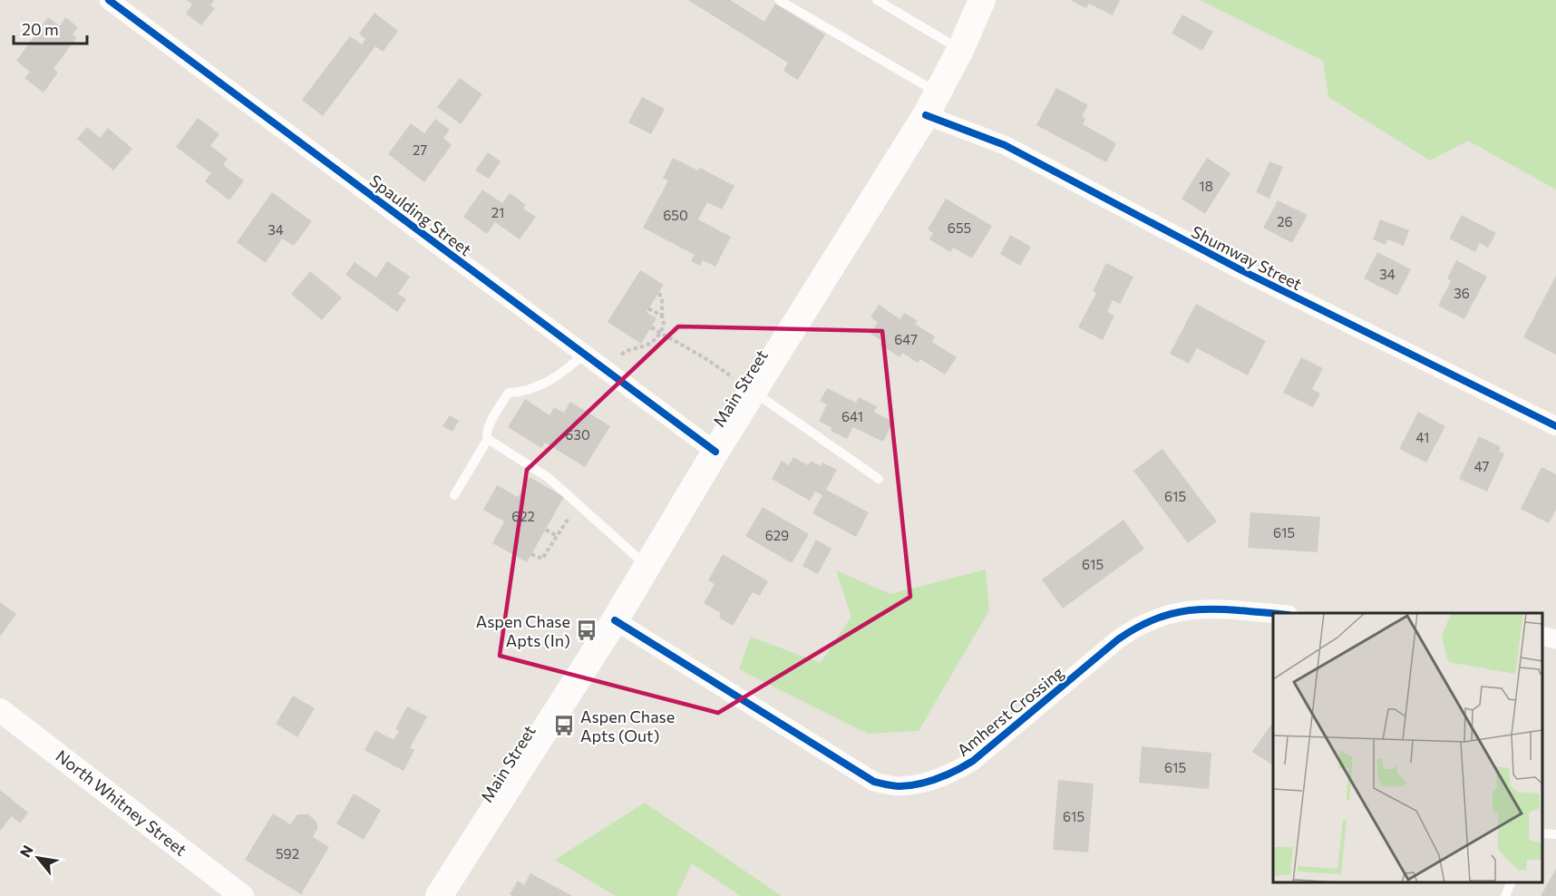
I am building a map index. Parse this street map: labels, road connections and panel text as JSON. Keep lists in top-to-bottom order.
{
  "streets": {
    "main road": ["Main Street"],
    "street": [
      "Spaulding Street",
      "Shumway Street",
      "Amherst Crossing",
      "North Whitney Street"
    ]
  },
  "crossings": [
    ["Spaulding Street", "Main Street"],
    ["Shumway Street", "Main Street"],
    ["Main Street", "Amherst Crossing"]
  ],
  "places": {
    "bus stop": ["Aspen Chase Apts (In)", "Aspen Chase Apts (Out)"]
  },
  "house_numbers": [
    "27",
    "18",
    "21",
    "650",
    "26",
    "655",
    "34",
    "34",
    "36",
    "647",
    "641",
    "630",
    "41",
    "47",
    "615",
    "622",
    "615",
    "629",
    "615",
    "615",
    "615",
    "592"
  ],
  "scale_bar": "20 m",
  "north": "top left"
}
